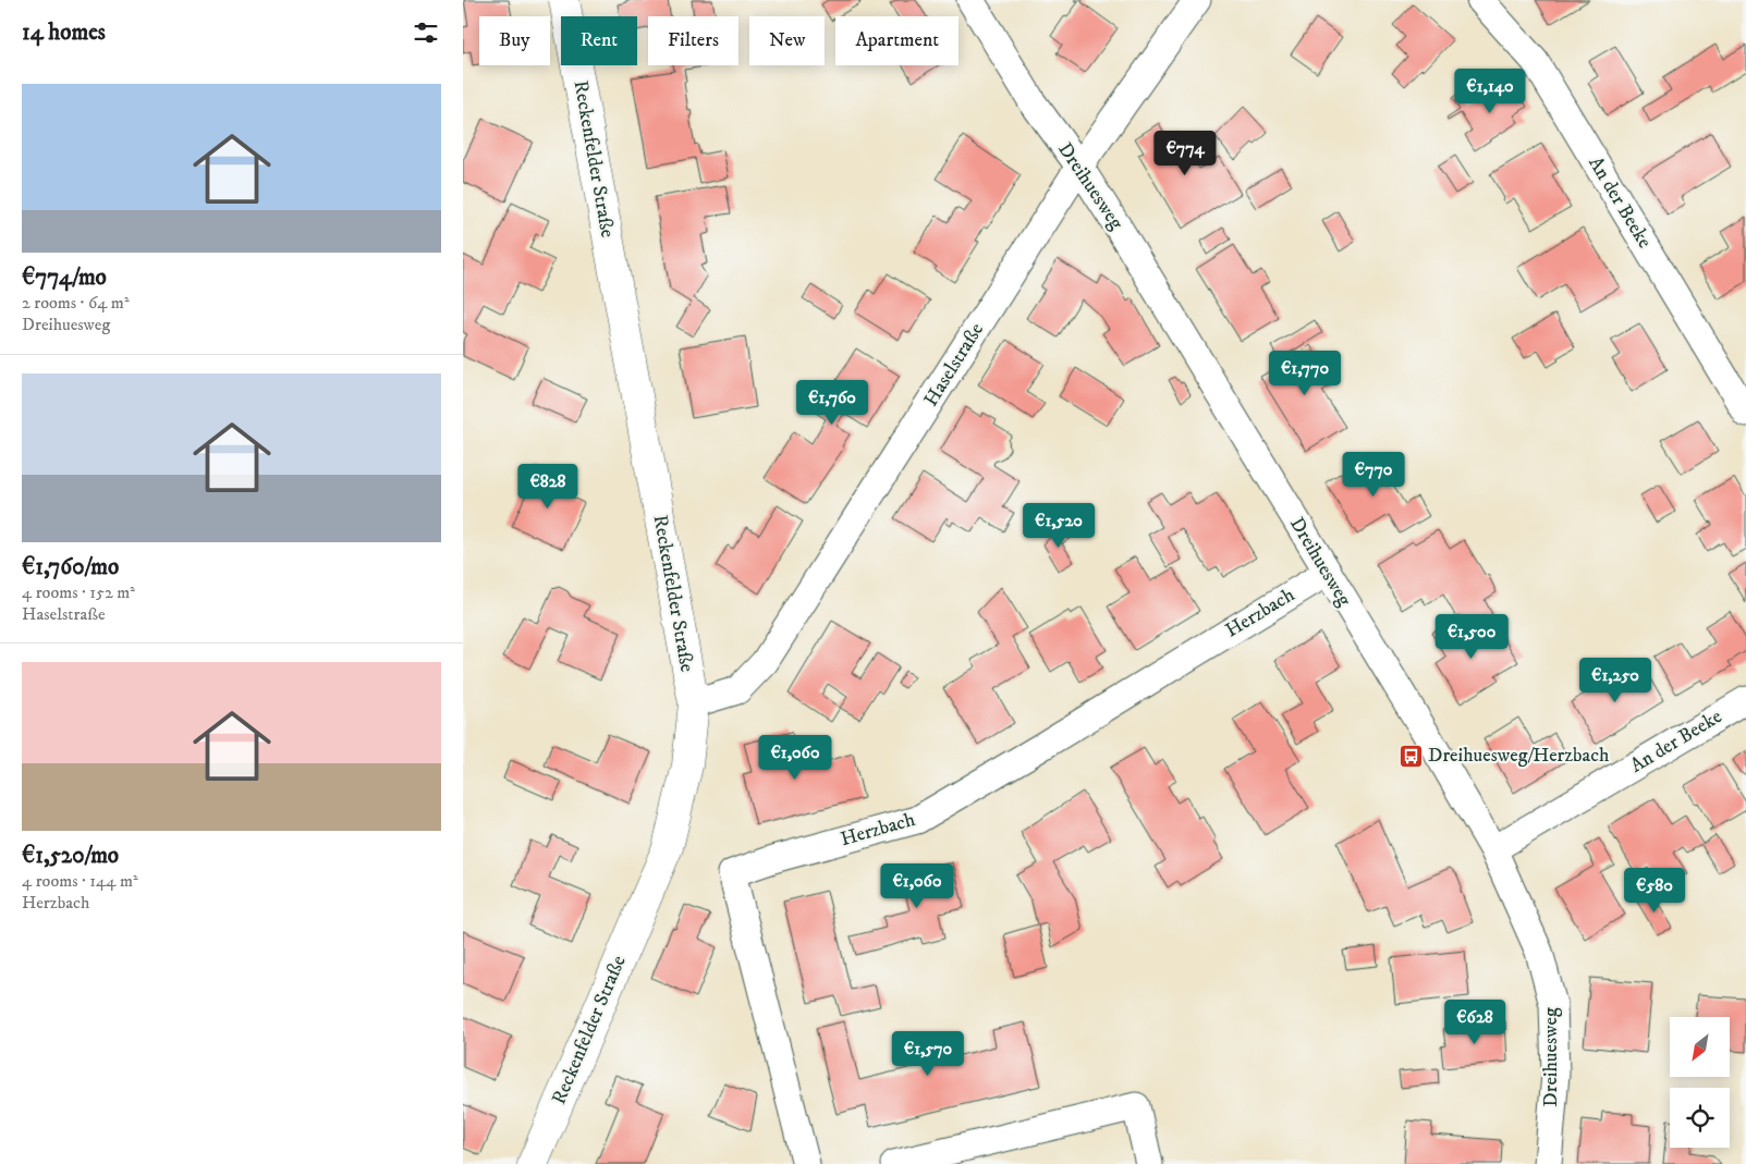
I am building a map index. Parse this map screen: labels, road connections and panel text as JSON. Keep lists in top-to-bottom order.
{
  "streets": {
    "street": [
      "Reckenfelder Straße",
      "Dreihuesweg",
      "An der Beeke",
      "Haselstraße",
      "Herzbach"
    ]
  },
  "crossings": [
    ["Reckenfelder Straße", "Haselstraße"],
    ["Dreihuesweg", "An der Beeke"],
    ["Dreihuesweg", "Haselstraße"],
    ["Dreihuesweg", "Herzbach"]
  ],
  "places": {
    "bus stop": ["Dreihuesweg/Herzbach"]
  },
  "north": "bottom left",
  "page": {
    "heading": "14 homes",
    "chip": [
      "Buy",
      "Rent",
      "Filters",
      "New",
      "Apartment"
    ],
    "list": [
      {
        "name": "€774/mo",
        "note": "2 rooms · 64 m² · Dreihuesweg"
      },
      {
        "name": "€1,760/mo",
        "note": "4 rooms · 152 m² · Haselstraße"
      },
      {
        "name": "€1,520/mo",
        "note": "4 rooms · 144 m² · Herzbach"
      }
    ],
    "price": [
      "€1,140",
      "€774",
      "€1,770",
      "€1,760",
      "€770",
      "€828",
      "€1,520",
      "€1,500",
      "€1,250",
      "€1,060",
      "€1,060",
      "€580",
      "€628",
      "€1,570"
    ]
  }
}
